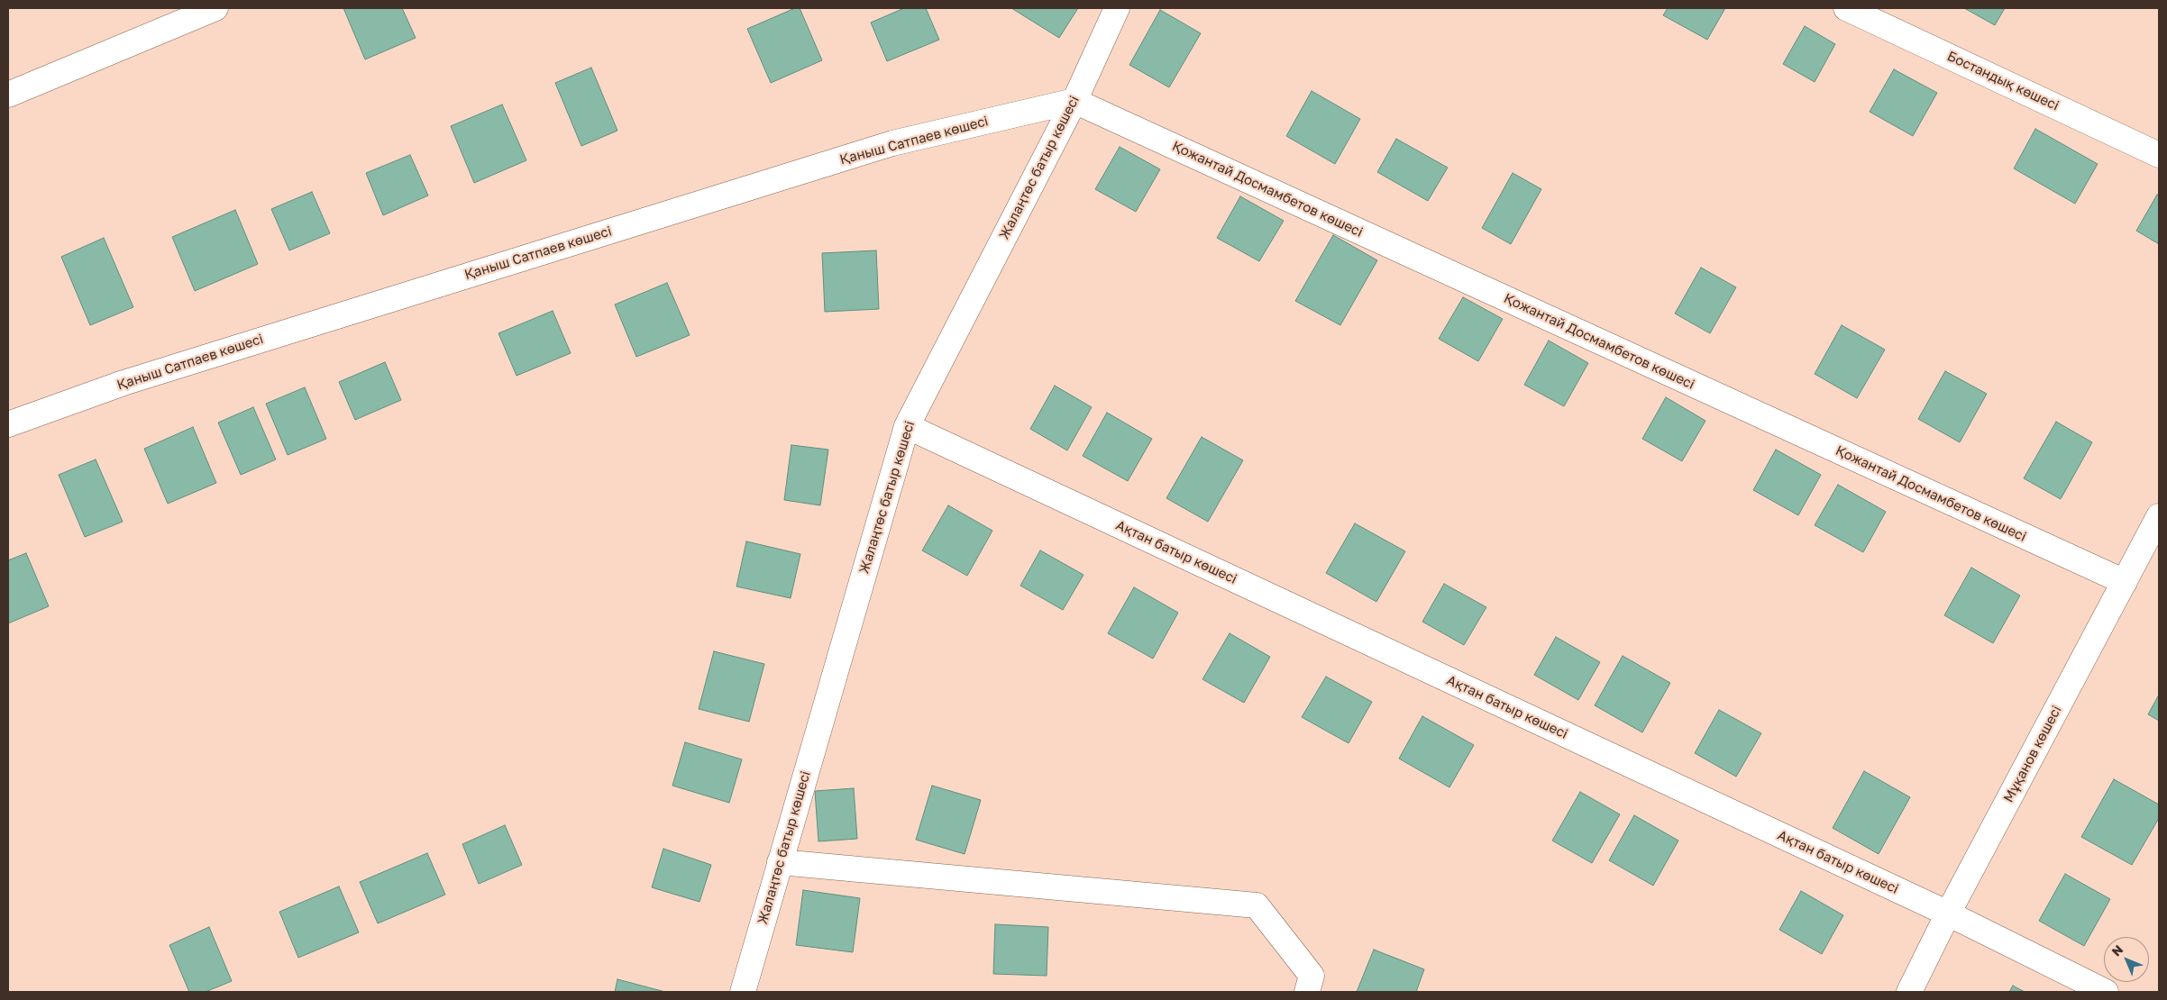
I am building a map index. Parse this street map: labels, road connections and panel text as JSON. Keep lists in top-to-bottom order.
{
  "streets": {
    "street": [
      "Бостандық көшесі",
      "Қаныш Сатпаев көшесі",
      "Жалаңтөс батыр көшесі",
      "Қожантай Досмамбетов көшесі",
      "Ақтан батыр көшесі",
      "Мұқанов көшесі"
    ]
  },
  "crossings": [
    ["Қаныш Сатпаев көшесі", "Жалаңтөс батыр көшесі"],
    ["Қаныш Сатпаев көшесі", "Қожантай Досмамбетов көшесі"],
    ["Жалаңтөс батыр көшесі", "Қожантай Досмамбетов көшесі"],
    ["Жалаңтөс батыр көшесі", "Ақтан батыр көшесі"],
    ["Қожантай Досмамбетов көшесі", "Мұқанов көшесі"],
    ["Ақтан батыр көшесі", "Мұқанов көшесі"]
  ],
  "north": "top left"
}
